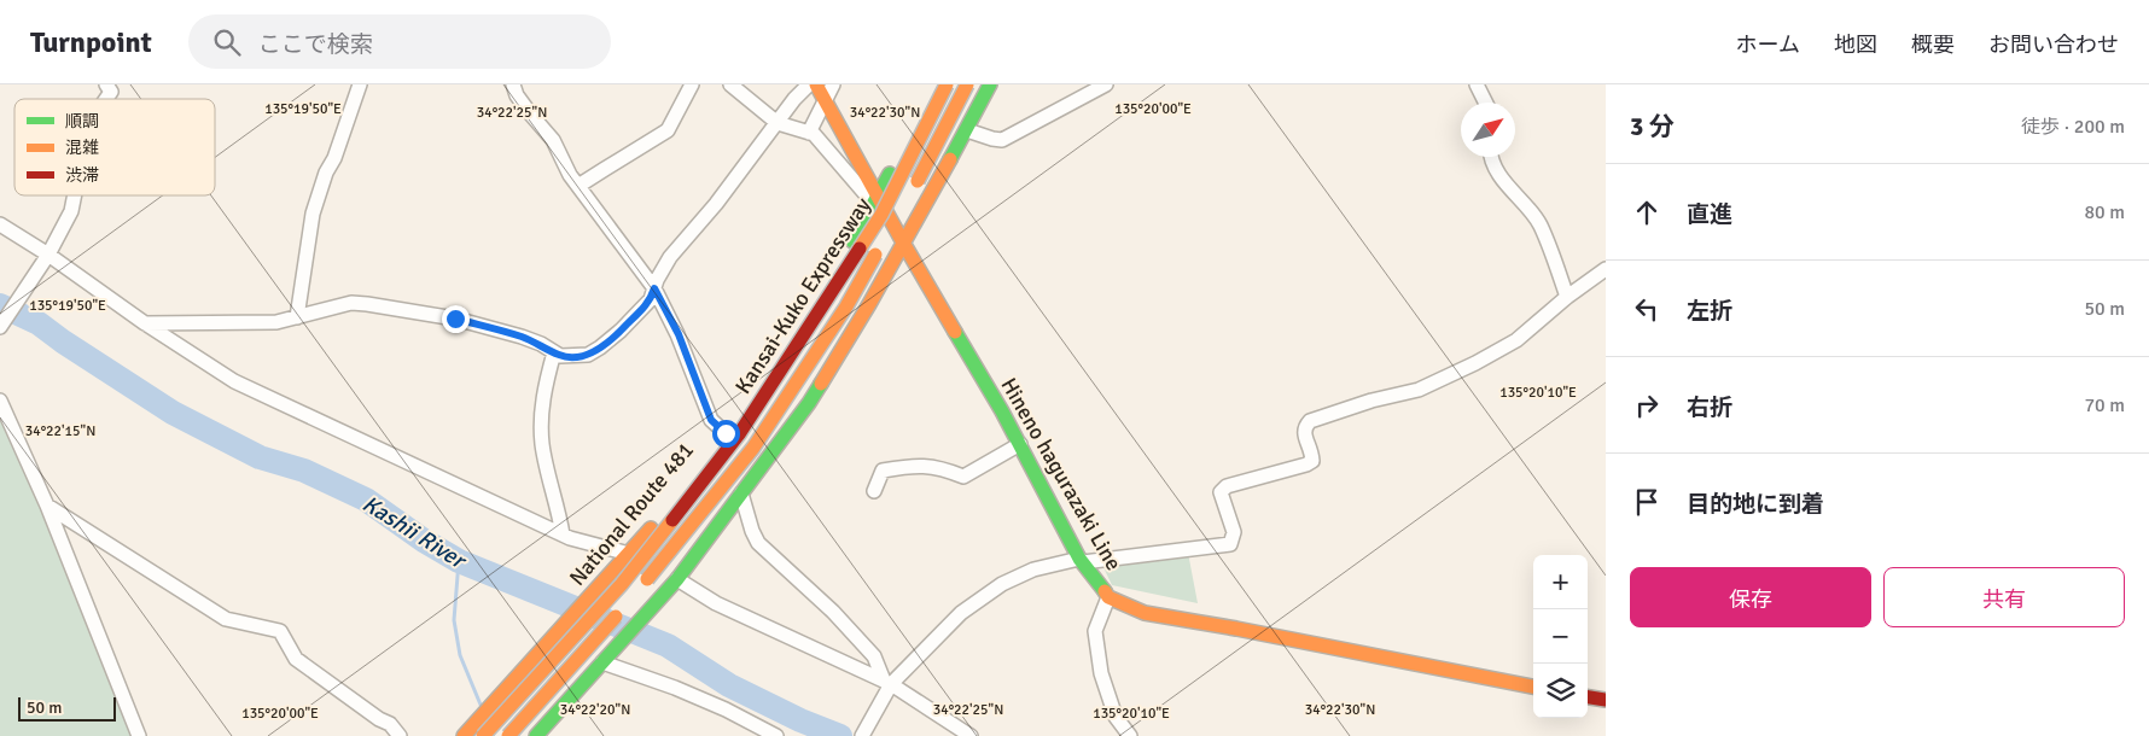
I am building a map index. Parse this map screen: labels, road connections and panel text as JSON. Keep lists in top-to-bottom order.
{
  "streets": {
    "main road": ["Kansai-Kuko Expressway", "Hineno hagurazaki Line", "National Route 481"]
  },
  "crossings": [
    ["Hineno hagurazaki Line", "National Route 481"]
  ],
  "water": ["Kashii River"],
  "legend": ["順調", "混雑", "渋滞"],
  "scale_bar": "50 m",
  "north": "top right",
  "page": {
    "header": "Turnpoint",
    "search": "ここで検索",
    "nav": [
      "ホーム",
      "地図",
      "概要",
      "お問い合わせ"
    ],
    "heading": ["3 分", "徒歩 · 200 m"],
    "list": [
      ["直進", "80 m"],
      ["左折", "50 m"],
      ["右折", "70 m"],
      "目的地に到着"
    ],
    "buttons": ["保存", "共有"],
    "map_buttons": ["+", "−"],
    "scale": "50 m"
  },
  "coordinates": [
    "135°19'50\"E",
    "135°20'00\"E",
    "34°22'25\"N",
    "34°22'30\"N",
    "135°20'10\"E",
    "34°22'15\"N",
    "34°22'20\"N"
  ]
}
